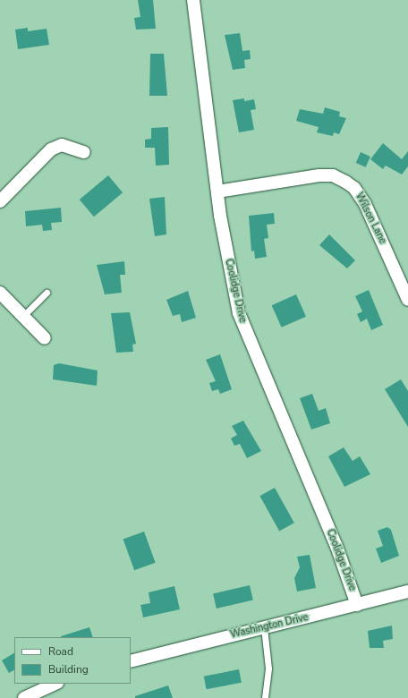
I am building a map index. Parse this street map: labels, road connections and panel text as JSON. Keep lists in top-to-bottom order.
{
  "streets": {
    "street": ["Wilson Lane", "Coolidge Drive", "Washington Drive"]
  },
  "crossings": [
    ["Wilson Lane", "Coolidge Drive"],
    ["Coolidge Drive", "Washington Drive"]
  ],
  "legend": ["Road", "Building"]
}
